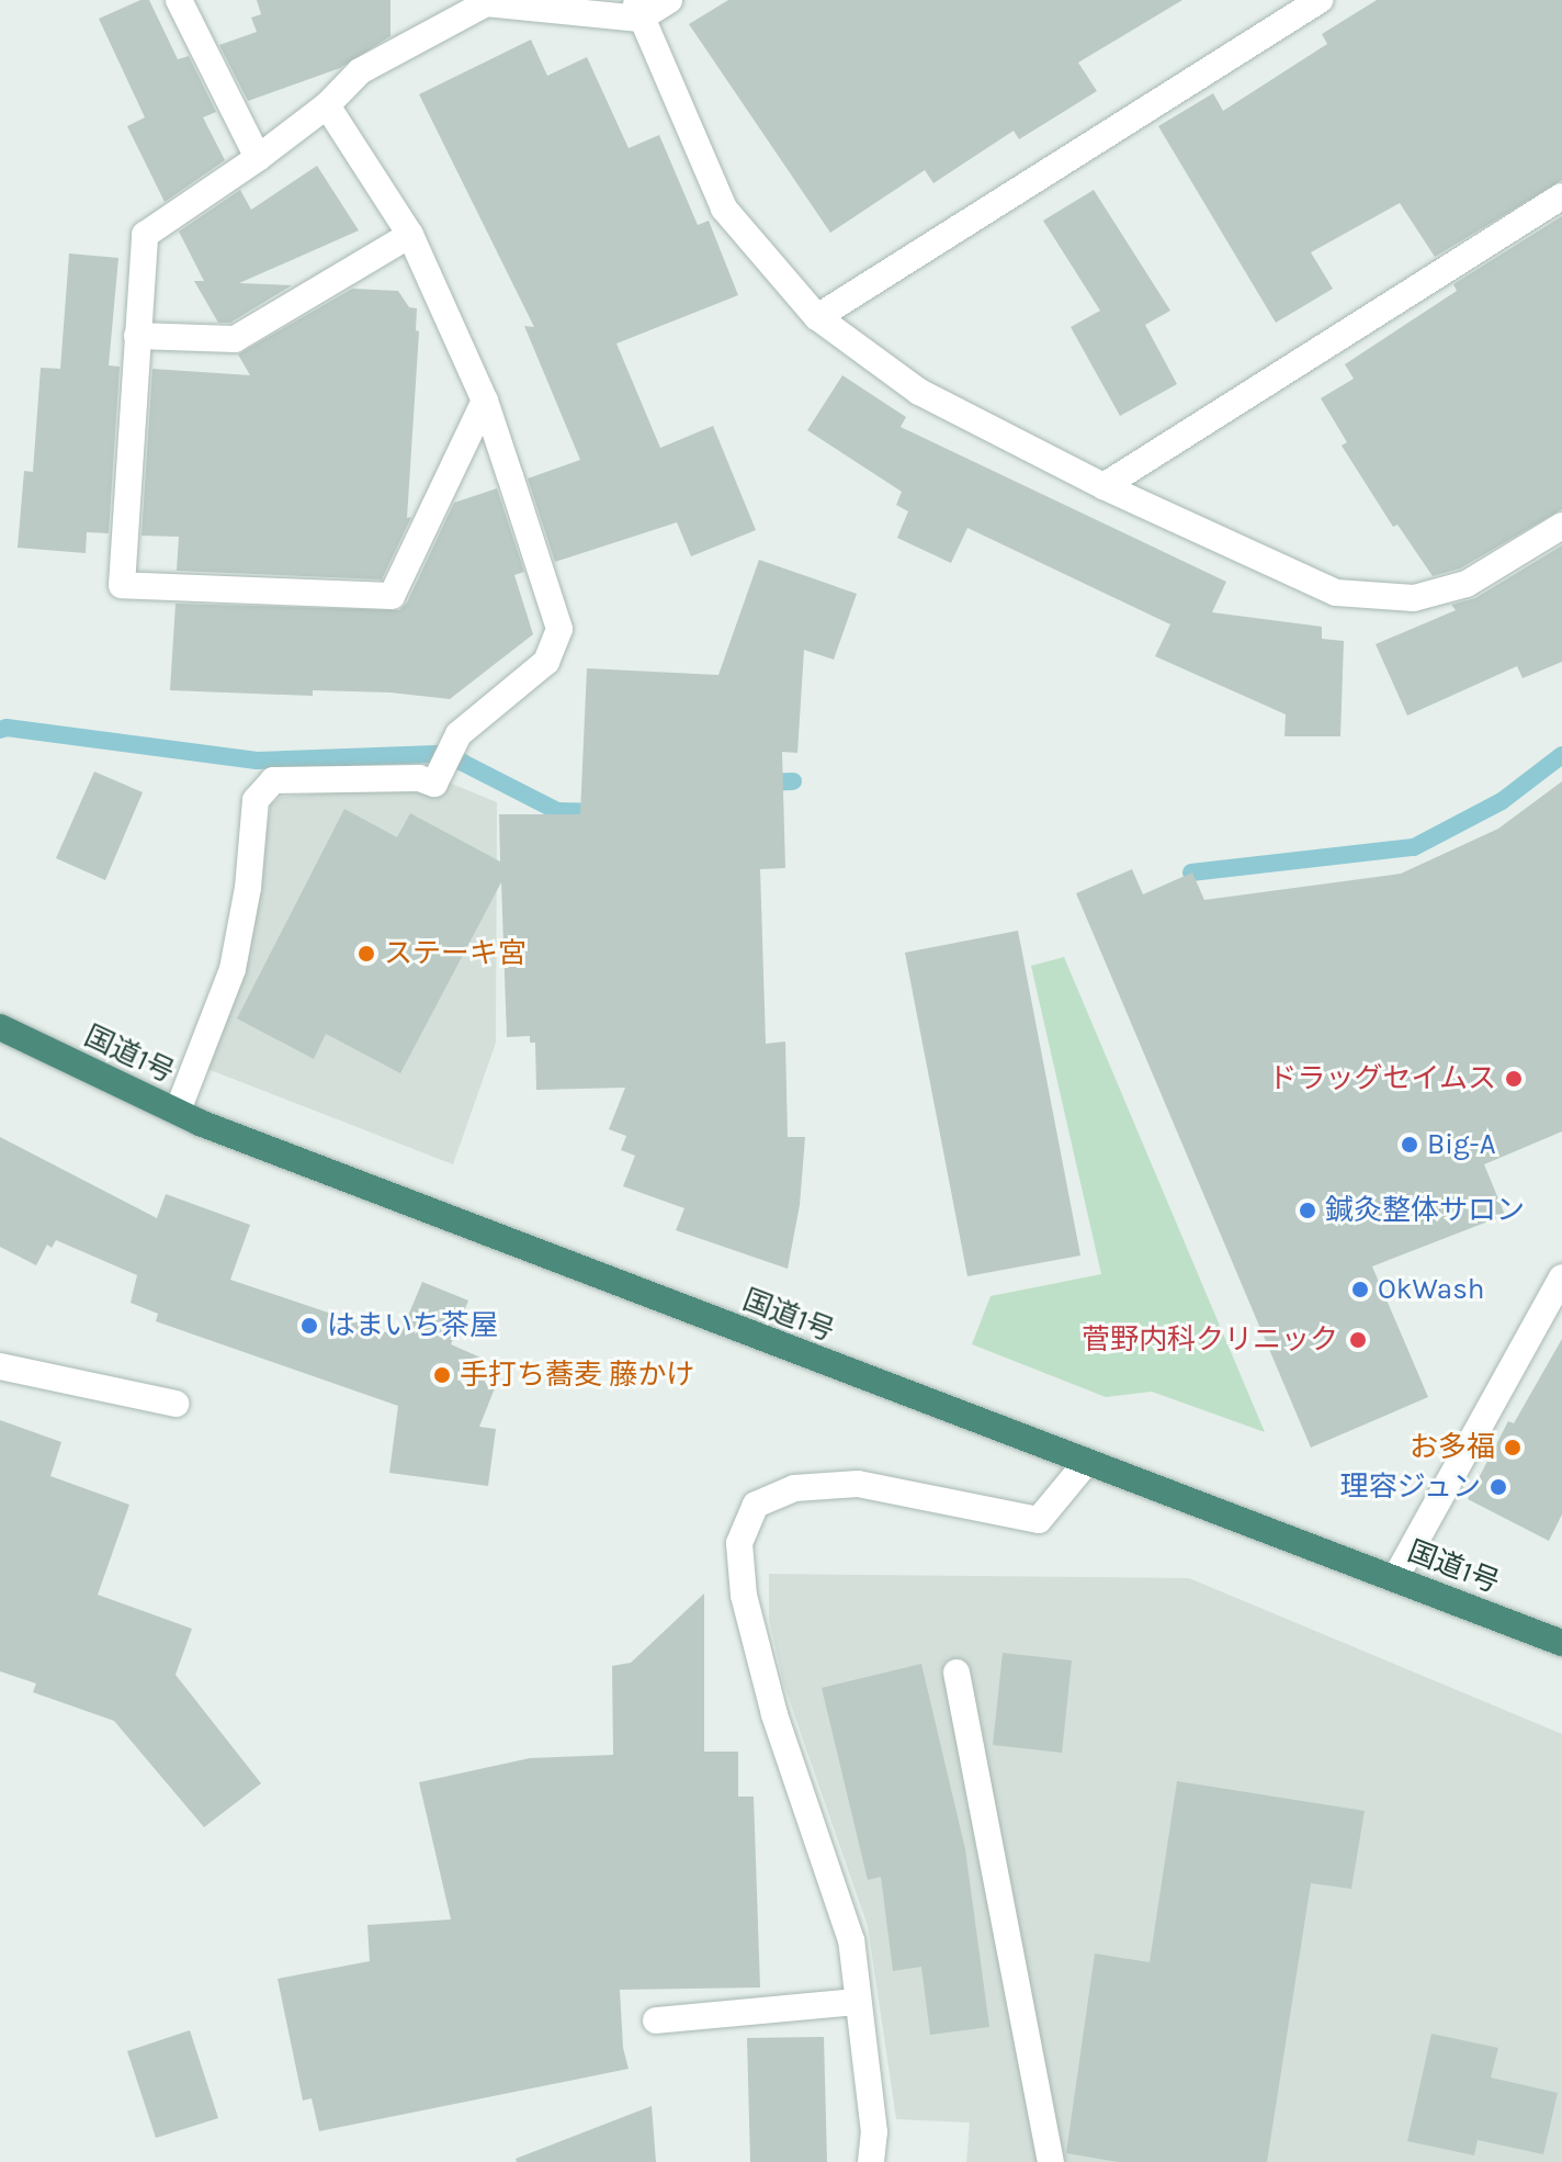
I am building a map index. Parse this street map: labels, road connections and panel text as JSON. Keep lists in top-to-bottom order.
{
  "streets": {
    "highway": ["国道1号"]
  },
  "places": [
    "ステーキ宮",
    "ドラッグセイムス",
    "Big-A",
    "鍼灸整体サロン",
    "OkWash",
    "はまいち茶屋",
    "菅野内科クリニック",
    "手打ち蕎麦 藤かけ",
    "お多福",
    "理容ジュン"
  ]
}
